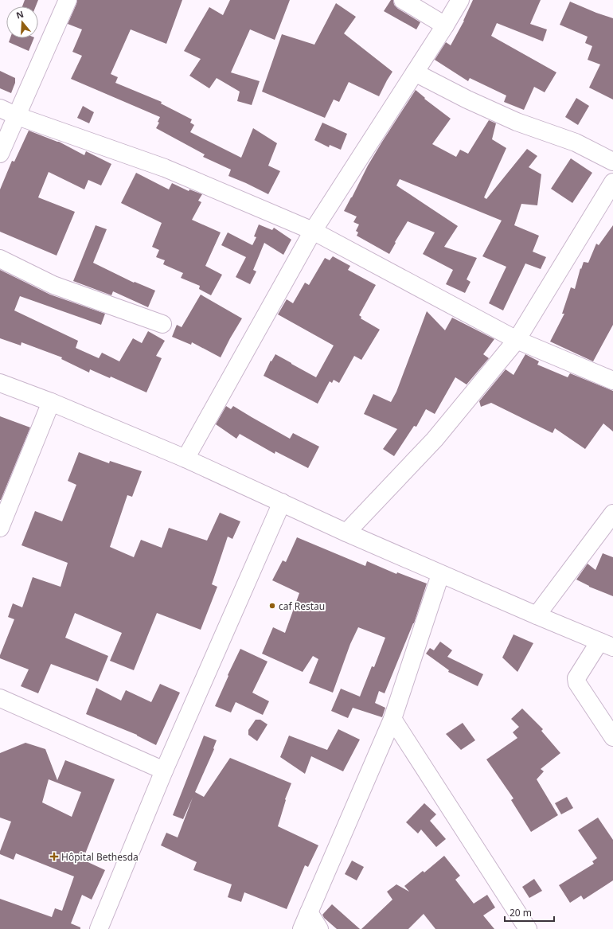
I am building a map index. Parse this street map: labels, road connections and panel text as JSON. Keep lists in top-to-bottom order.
{
  "places": {
    "other": ["caf Restau"],
    "health": ["Hôpital Bethesda"]
  },
  "scale_bar": "20 m",
  "north": "top"
}
